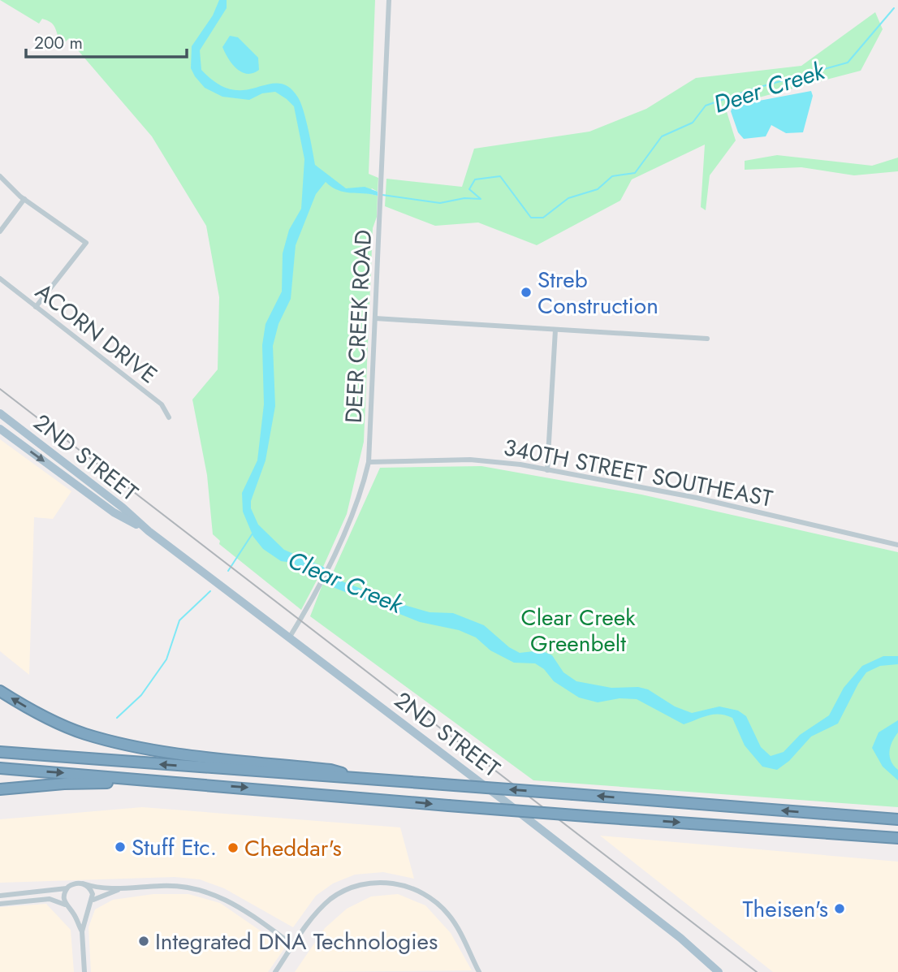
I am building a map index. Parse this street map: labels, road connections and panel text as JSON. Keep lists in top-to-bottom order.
{
  "streets": {
    "main road": ["2ND STREET"],
    "street": ["DEER CREEK ROAD", "ACORN DRIVE", "340TH STREET SOUTHEAST"]
  },
  "crossings": [
    ["DEER CREEK ROAD", "2ND STREET"],
    ["DEER CREEK ROAD", "340TH STREET SOUTHEAST"]
  ],
  "water": ["Deer Creek", "Clear Creek"],
  "parks": ["Clear Creek Greenbelt"],
  "places": [
    "Streb Construction",
    "Stuff Etc.",
    "Cheddar's",
    "Theisen's",
    "Integrated DNA Technologies"
  ],
  "scale_bar": "200 m"
}
